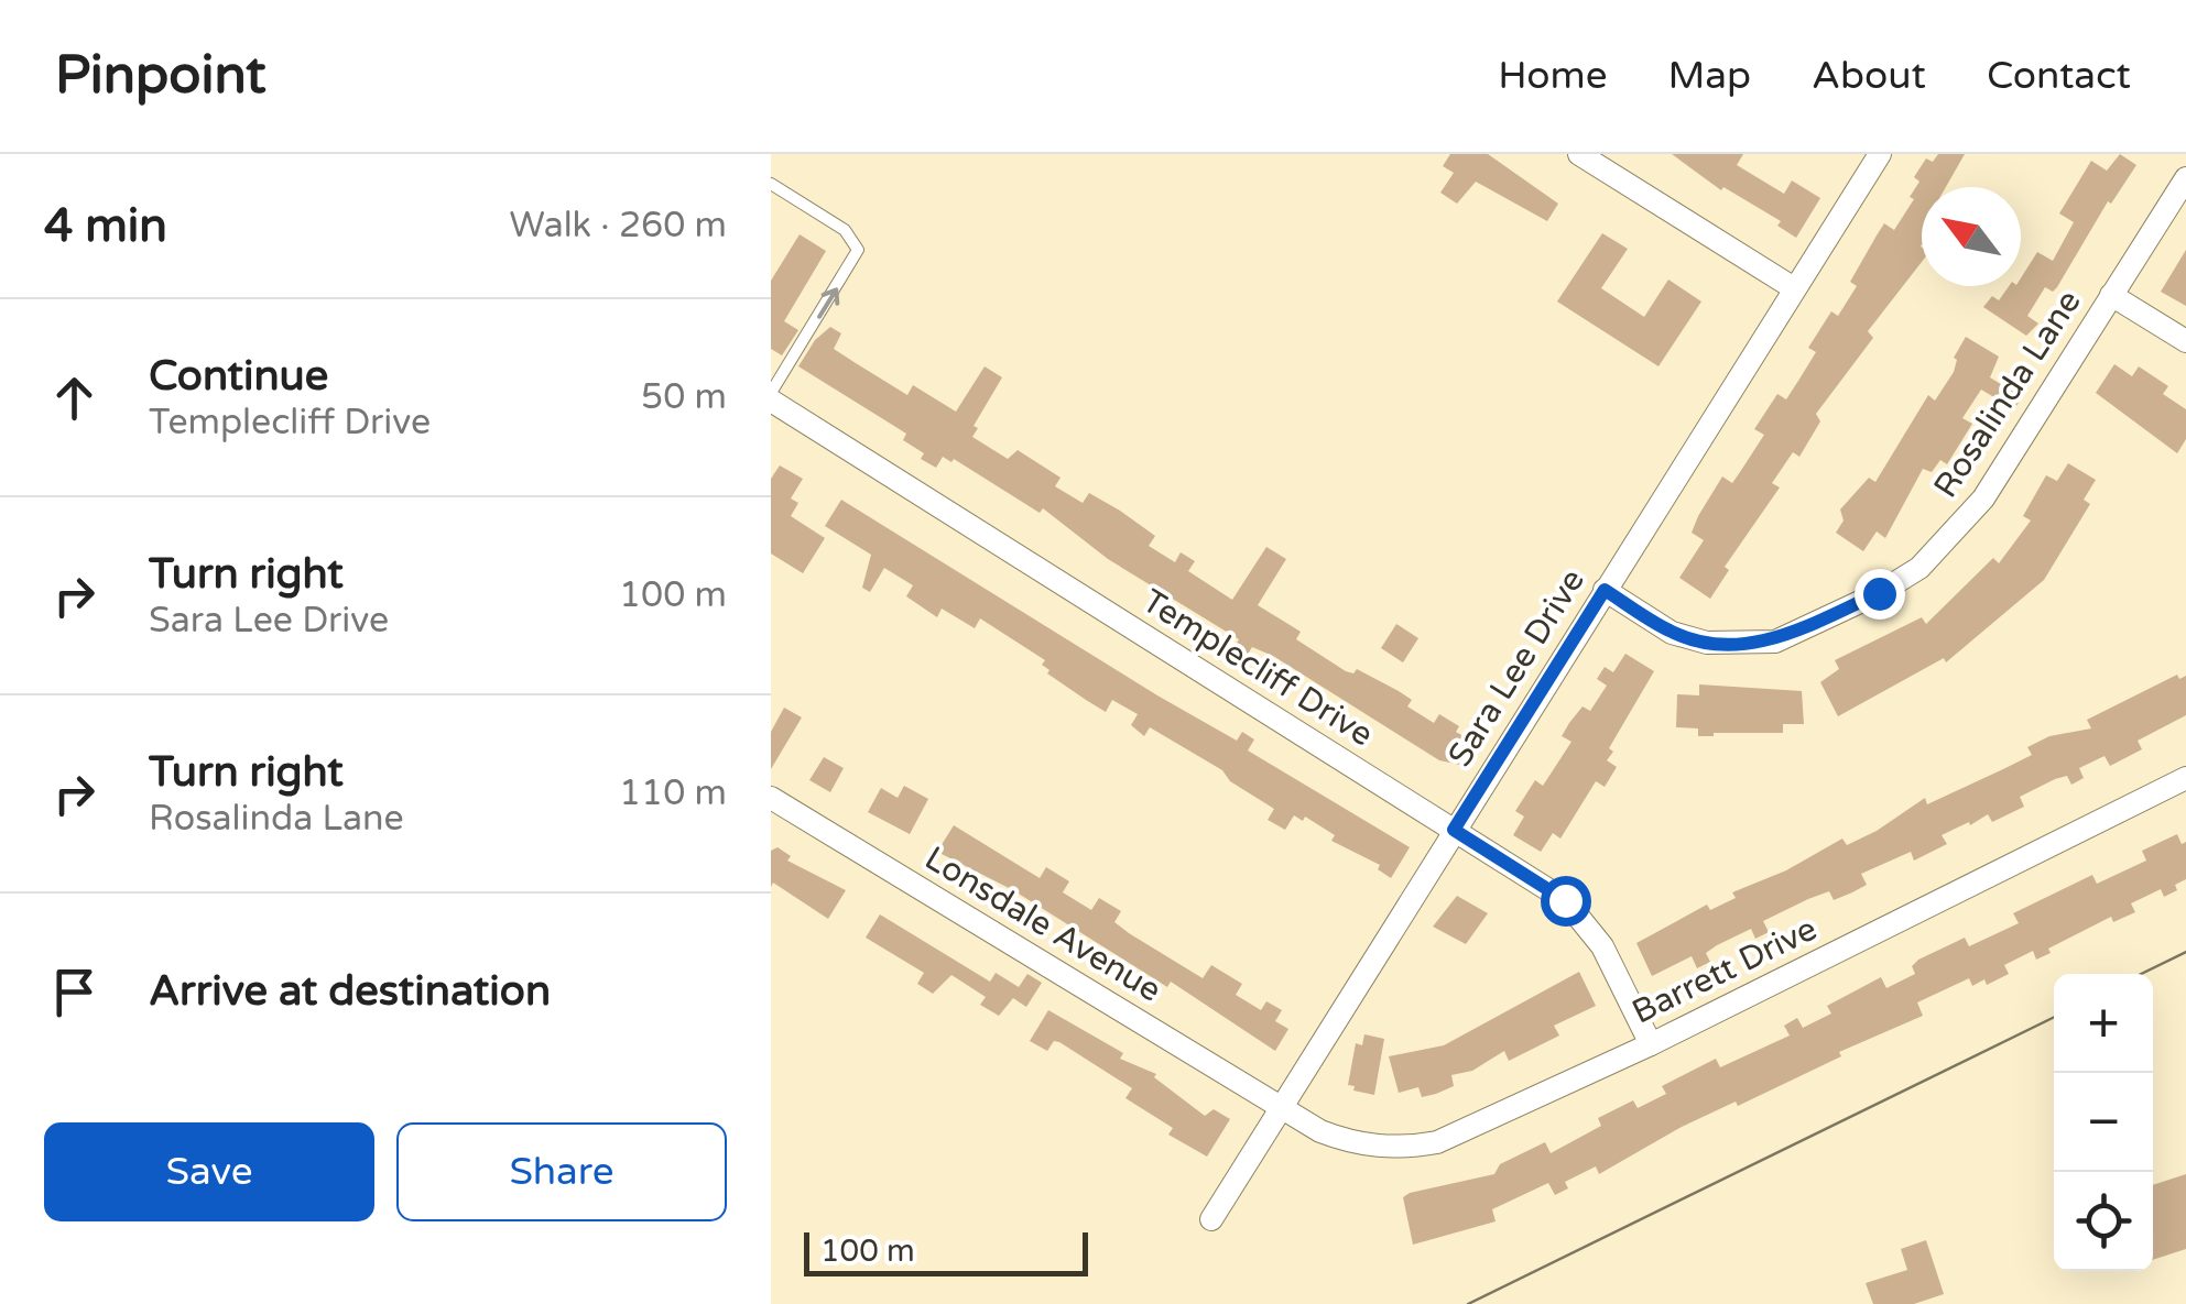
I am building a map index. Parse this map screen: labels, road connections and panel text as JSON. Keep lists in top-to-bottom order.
{
  "streets": {
    "street": [
      "Rosalinda Lane",
      "Templecliff Drive",
      "Sara Lee Drive",
      "Lonsdale Avenue",
      "Barrett Drive"
    ]
  },
  "crossings": [
    ["Rosalinda Lane", "Sara Lee Drive"],
    ["Templecliff Drive", "Sara Lee Drive"],
    ["Templecliff Drive", "Barrett Drive"],
    ["Sara Lee Drive", "Lonsdale Avenue"],
    ["Sara Lee Drive", "Barrett Drive"],
    ["Lonsdale Avenue", "Barrett Drive"]
  ],
  "scale_bar": "100 m",
  "north": "top left",
  "page": {
    "header": "Pinpoint",
    "nav": [
      "Home",
      "Map",
      "About",
      "Contact"
    ],
    "heading": ["4 min", "Walk · 260 m"],
    "list": [
      ["Continue", "Templecliff Drive", "50 m"],
      ["Turn right", "Sara Lee Drive", "100 m"],
      ["Turn right", "Rosalinda Lane", "110 m"],
      "Arrive at destination"
    ],
    "map_buttons": ["+", "−"],
    "buttons": ["Save", "Share"],
    "scale": "100 m"
  }
}
